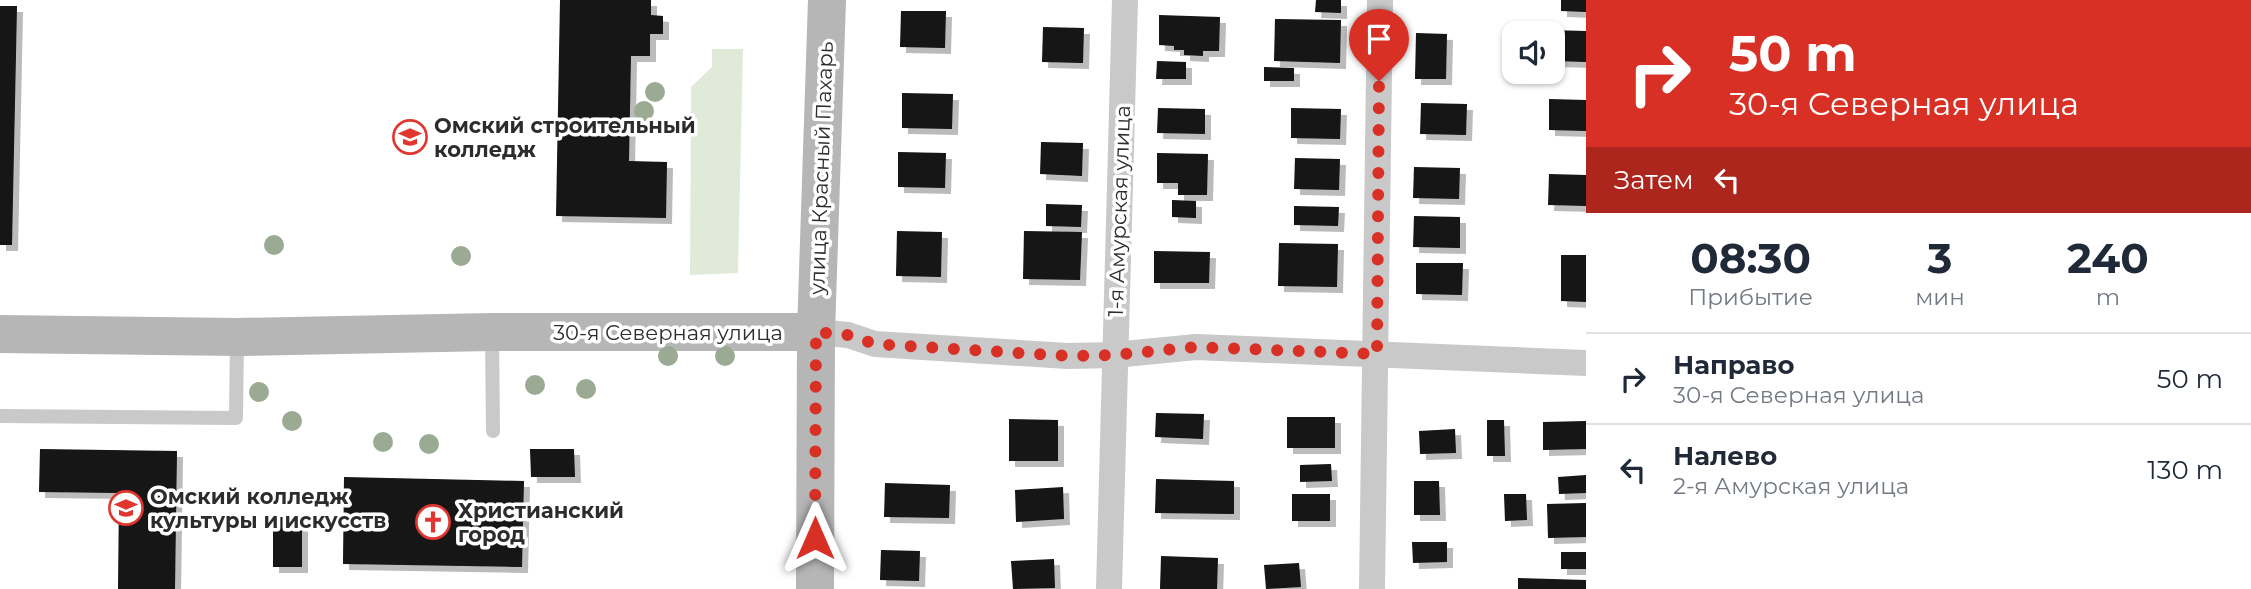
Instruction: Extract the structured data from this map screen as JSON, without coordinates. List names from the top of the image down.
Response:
{
  "streets": {
    "street": ["улица Красный Пахарь", "1-я Амурская улица", "30-я Северная улица"]
  },
  "crossings": [
    ["улица Красный Пахарь", "30-я Северная улица"],
    ["1-я Амурская улица", "30-я Северная улица"]
  ],
  "places": {
    "school or university": ["Омский строительный колледж", "Омский колледж культуры и искусств"],
    "church": ["Христианский город"]
  },
  "page": {
    "turn": ["50 m", "30-я Северная улица"],
    "then": "Затем",
    "eta": [
      "08:30",
      "Прибытие",
      "3",
      "мин",
      "240",
      "m"
    ],
    "list": [
      {
        "name": "Направо",
        "note": "30-я Северная улица",
        "value": "50 m"
      },
      {
        "name": "Налево",
        "note": "2-я Амурская улица",
        "value": "130 m"
      }
    ]
  }
}
